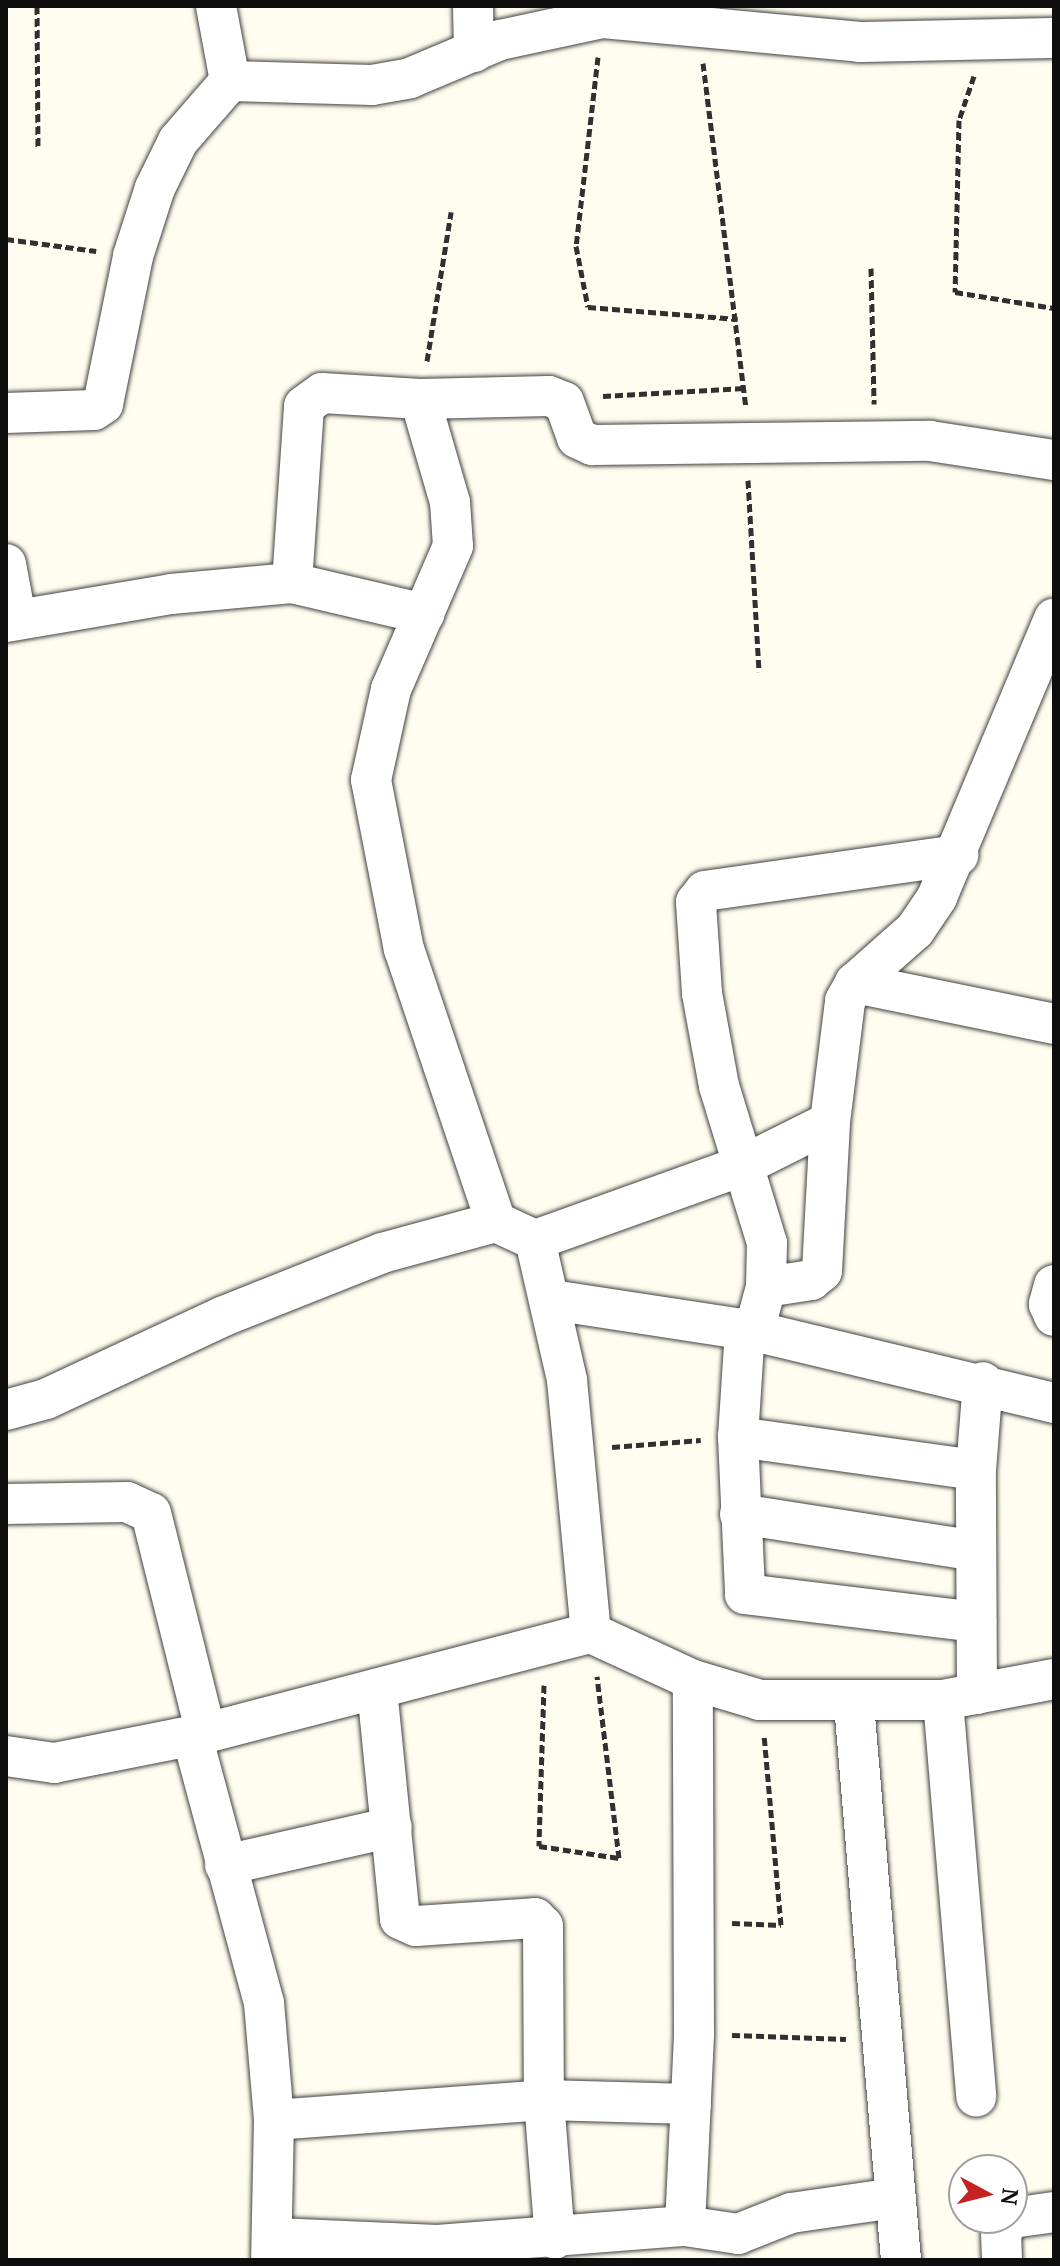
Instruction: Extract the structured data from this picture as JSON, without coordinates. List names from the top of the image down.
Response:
{
  "north": "right"
}
